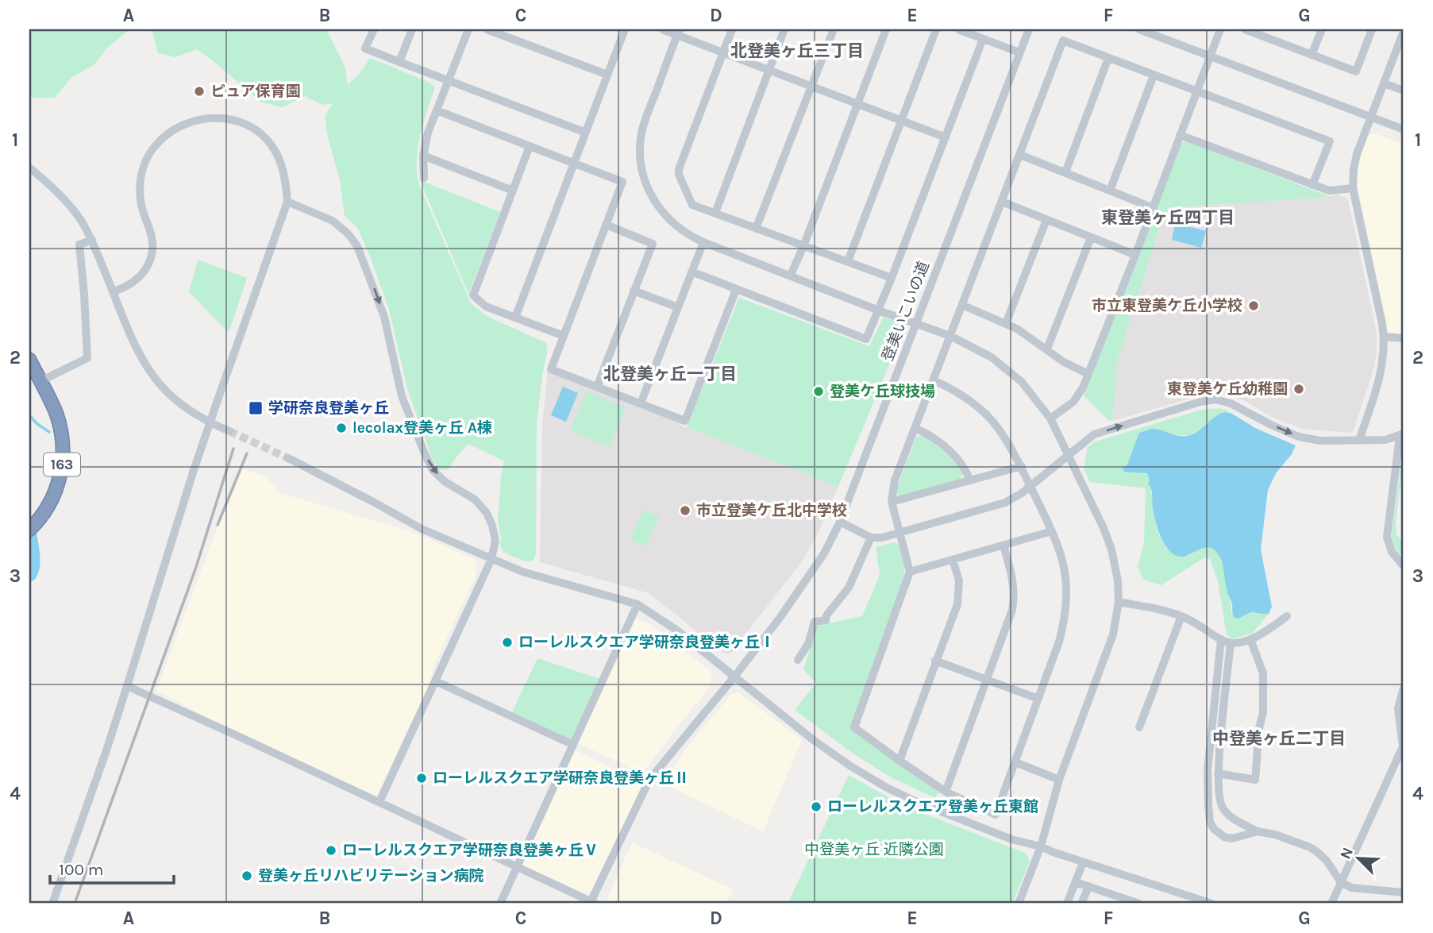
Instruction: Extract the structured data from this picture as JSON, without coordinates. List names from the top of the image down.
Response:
{
  "streets": {
    "highway": ["163"],
    "street": ["登美いこいの道"]
  },
  "districts": [
    "北登美ヶ丘三丁目",
    "東登美ヶ丘四丁目",
    "北登美ヶ丘一丁目",
    "中登美ヶ丘二丁目"
  ],
  "parks": ["中登美ヶ丘 近隣公園"],
  "places": {
    "other": [
      "ピュア保育園",
      "市立東登美ケ丘小学校",
      "東登美ケ丘幼稚園",
      "登美ケ丘球技場",
      "lecolax登美ヶ丘 A棟",
      "市立登美ケ丘北中学校",
      "ローレルスクエア学研奈良登美ヶ丘Ⅰ",
      "ローレルスクエア学研奈良登美ヶ丘Ⅱ",
      "ローレルスクエア登美ヶ丘東館",
      "ローレルスクエア学研奈良登美ヶ丘Ⅴ",
      "登美ヶ丘リハビリテーション病院"
    ],
    "transit": ["学研奈良登美ヶ丘"]
  },
  "scale_bar": "100 m",
  "north": "top left",
  "grid": {
    "columns": [
      "A",
      "B",
      "C",
      "D",
      "E",
      "F",
      "G"
    ],
    "rows": [
      "1",
      "2",
      "3",
      "4"
    ]
  }
}
